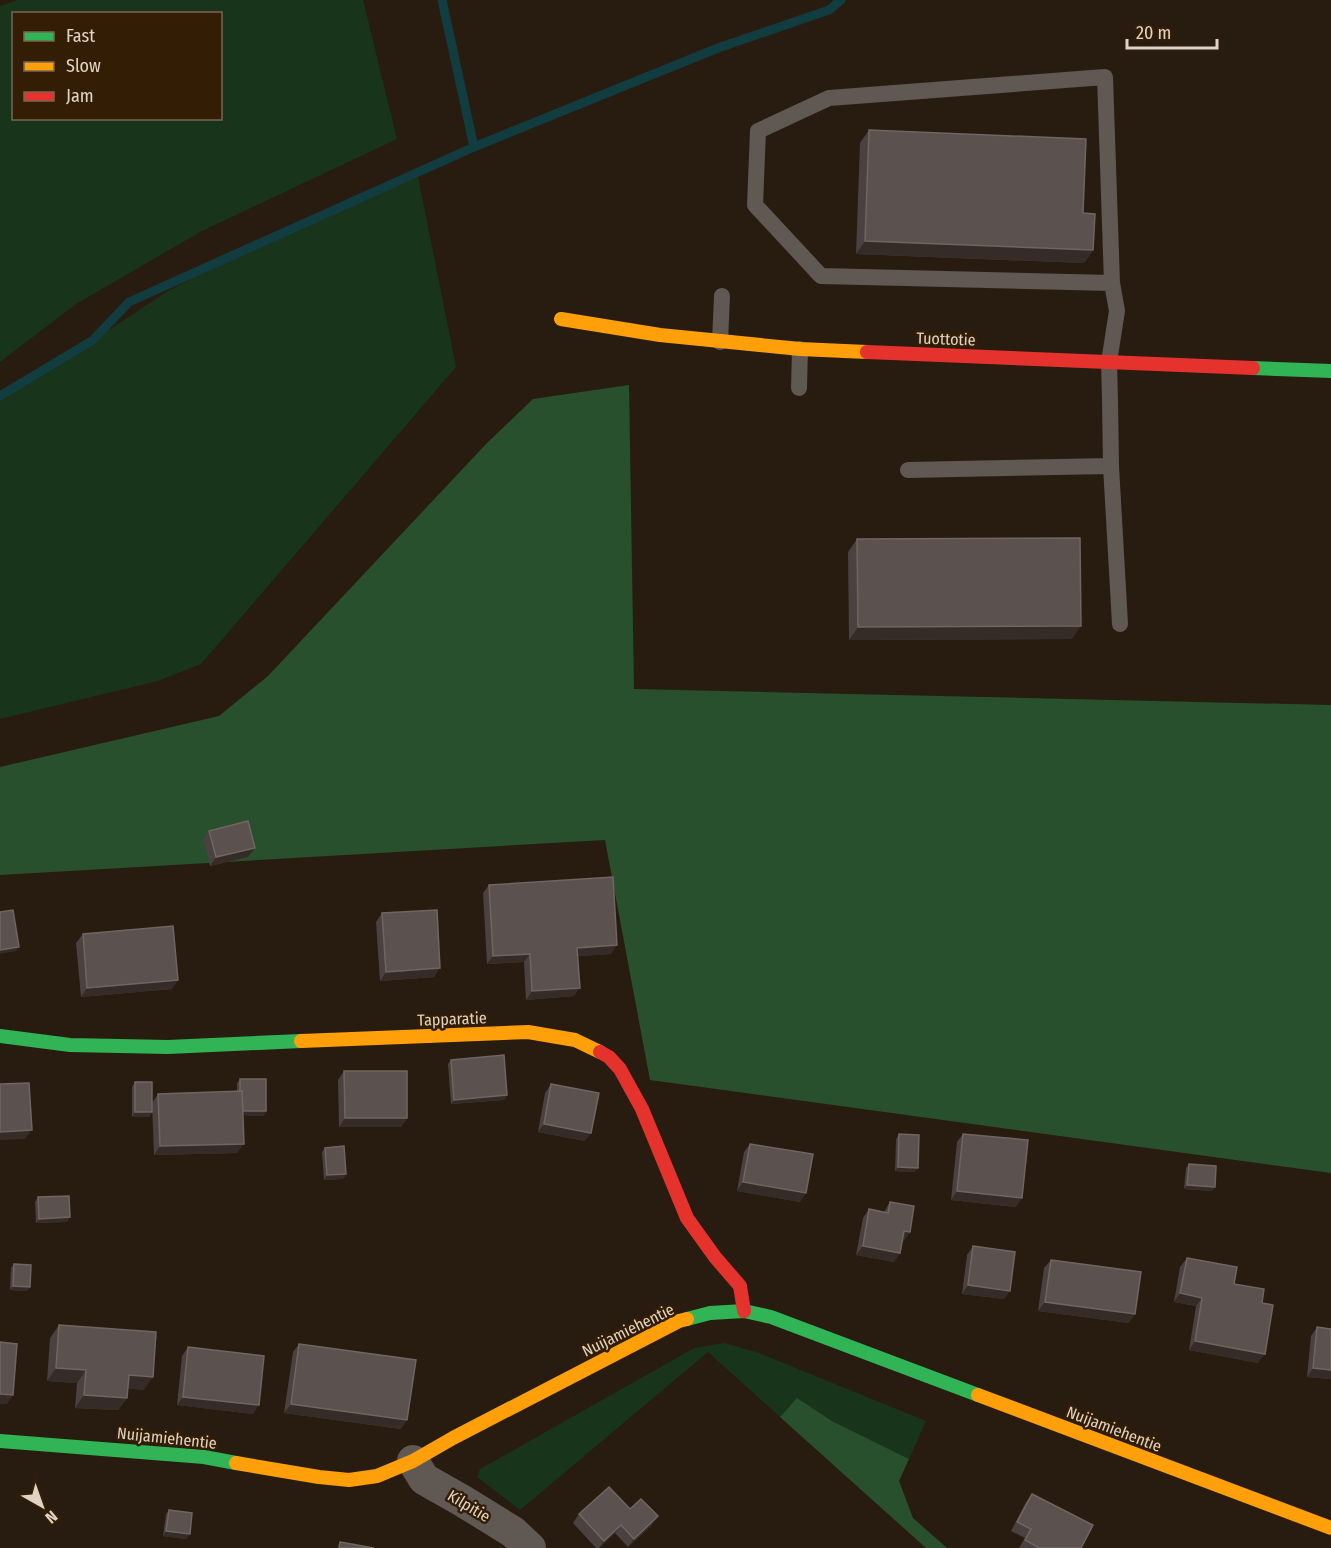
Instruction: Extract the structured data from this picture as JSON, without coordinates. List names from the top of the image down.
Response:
{
  "streets": {
    "street": [
      "Tuottotie",
      "Tapparatie",
      "Nuijamiehentie",
      "Kilpitie"
    ]
  },
  "crossings": [
    ["Tapparatie", "Nuijamiehentie"],
    ["Nuijamiehentie", "Kilpitie"]
  ],
  "legend": ["Fast", "Slow", "Jam"],
  "scale_bar": "20 m",
  "north": "bottom right"
}
